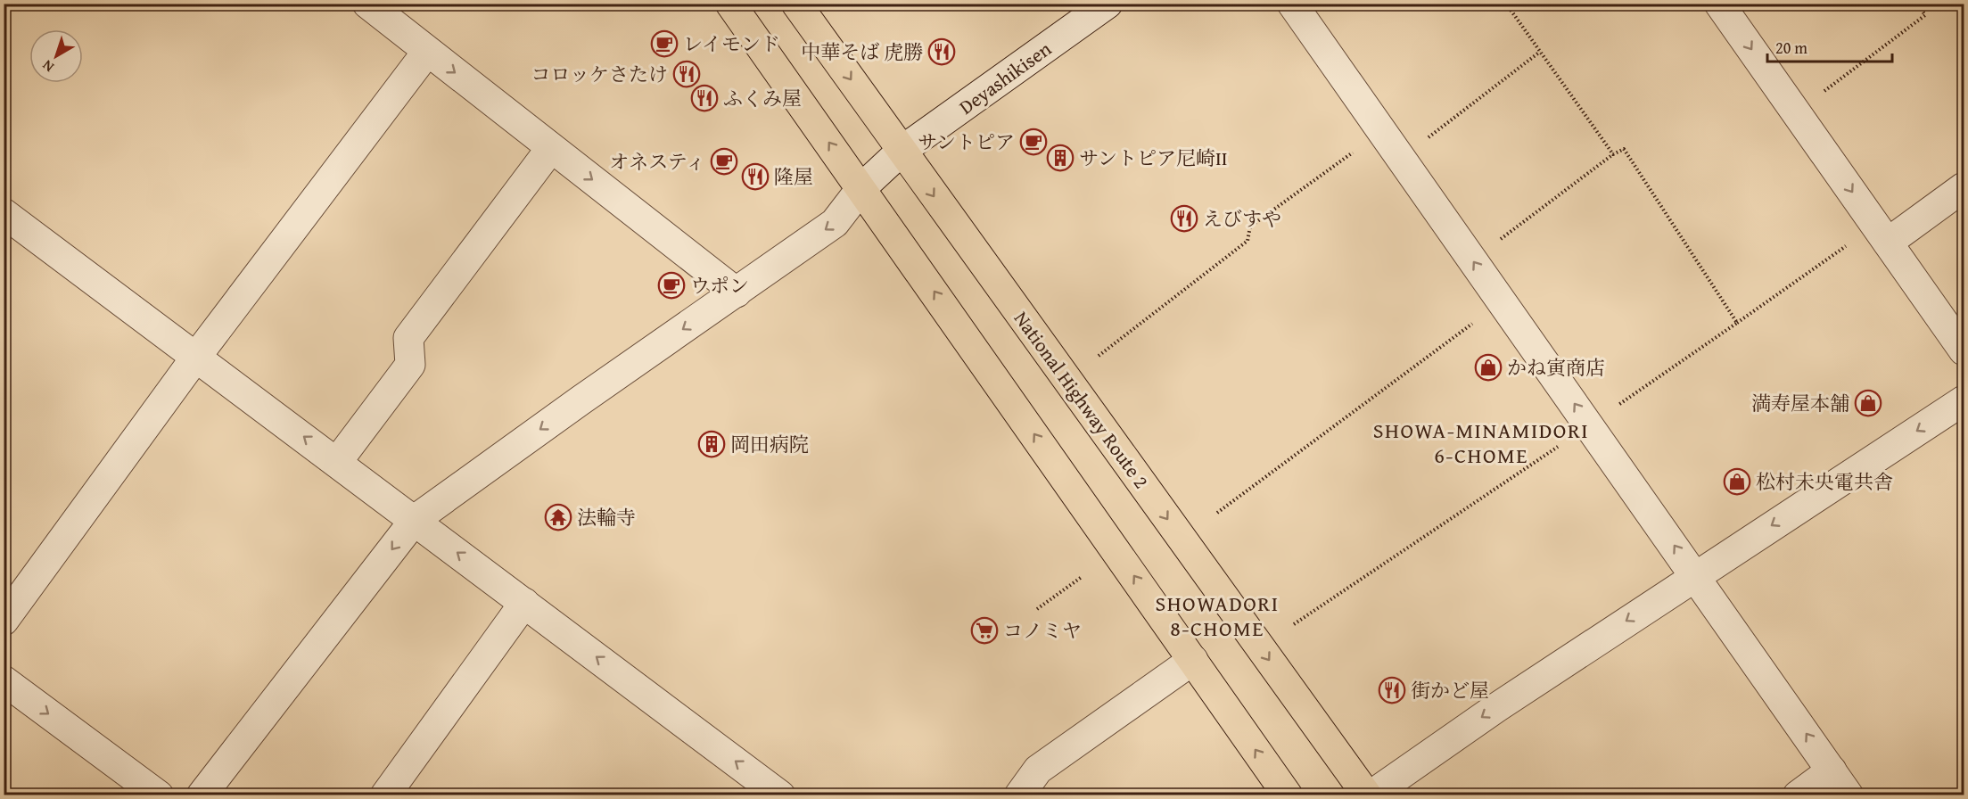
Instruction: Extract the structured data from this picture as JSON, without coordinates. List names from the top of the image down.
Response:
{
  "streets": {
    "highway": ["National Highway Route 2"],
    "street": ["Deyashikisen"]
  },
  "crossings": [
    ["Deyashikisen", "National Highway Route 2"]
  ],
  "districts": ["SHOWA-MINAMIDORI 6-CHOME", "SHOWADORI 8-CHOME"],
  "places": {
    "cafe": [
      "レイモンド",
      "サントピア",
      "オネスティ",
      "ウポン"
    ],
    "restaurant": [
      "中華そば 虎勝",
      "コロッケさたけ",
      "ふくみ屋",
      "隆屋",
      "えびすや",
      "街かど屋"
    ],
    "building": ["サントピア尼崎Ⅱ", "岡田病院"],
    "shop": ["かね寅商店", "満寿屋本舗", "松村未央電共舎"],
    "temple": ["法輪寺"],
    "supermarket": ["コノミヤ"]
  },
  "scale_bar": "20 m",
  "north": "bottom left"
}
